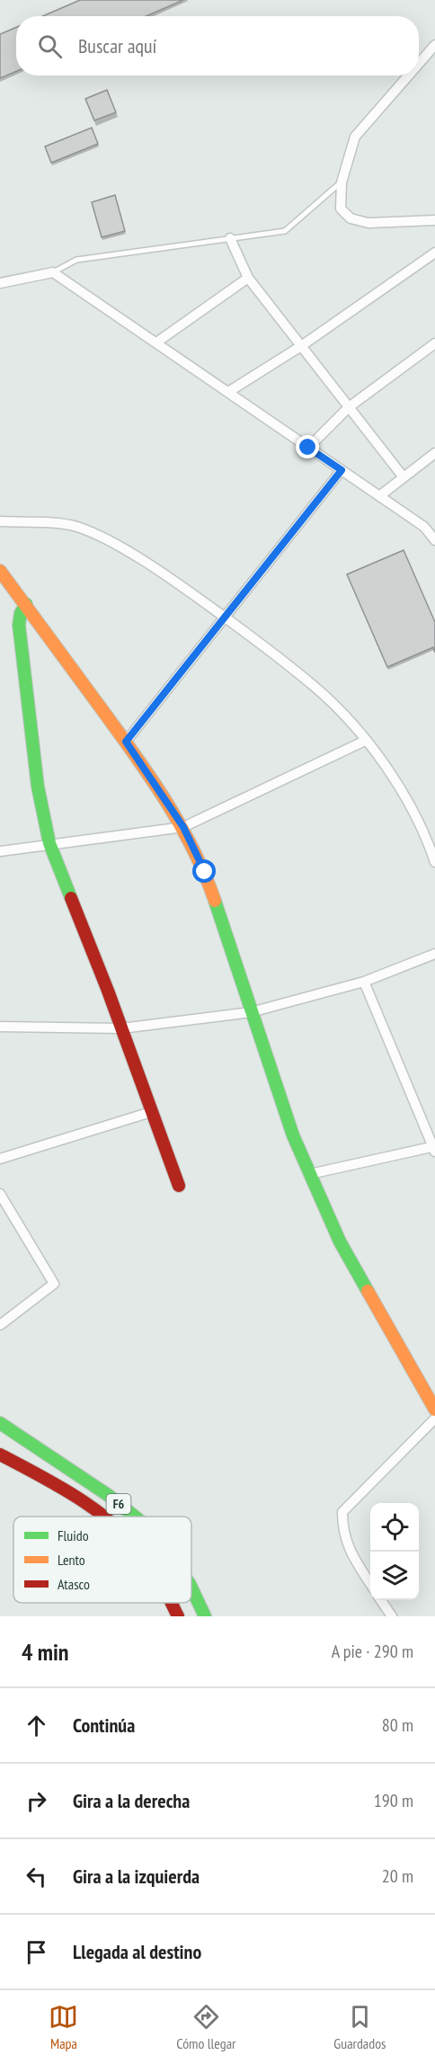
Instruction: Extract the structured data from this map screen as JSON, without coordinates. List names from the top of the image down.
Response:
{
  "streets": {
    "main road": ["F6"]
  },
  "legend": ["Fluido", "Lento", "Atasco"],
  "page": {
    "search": "Buscar aquí",
    "heading": ["4 min", "A pie · 290 m"],
    "list": [
      ["Continúa", "80 m"],
      ["Gira a la derecha", "190 m"],
      ["Gira a la izquierda", "20 m"],
      "Llegada al destino"
    ],
    "nav": ["Mapa", "Cómo llegar", "Guardados"]
  }
}
